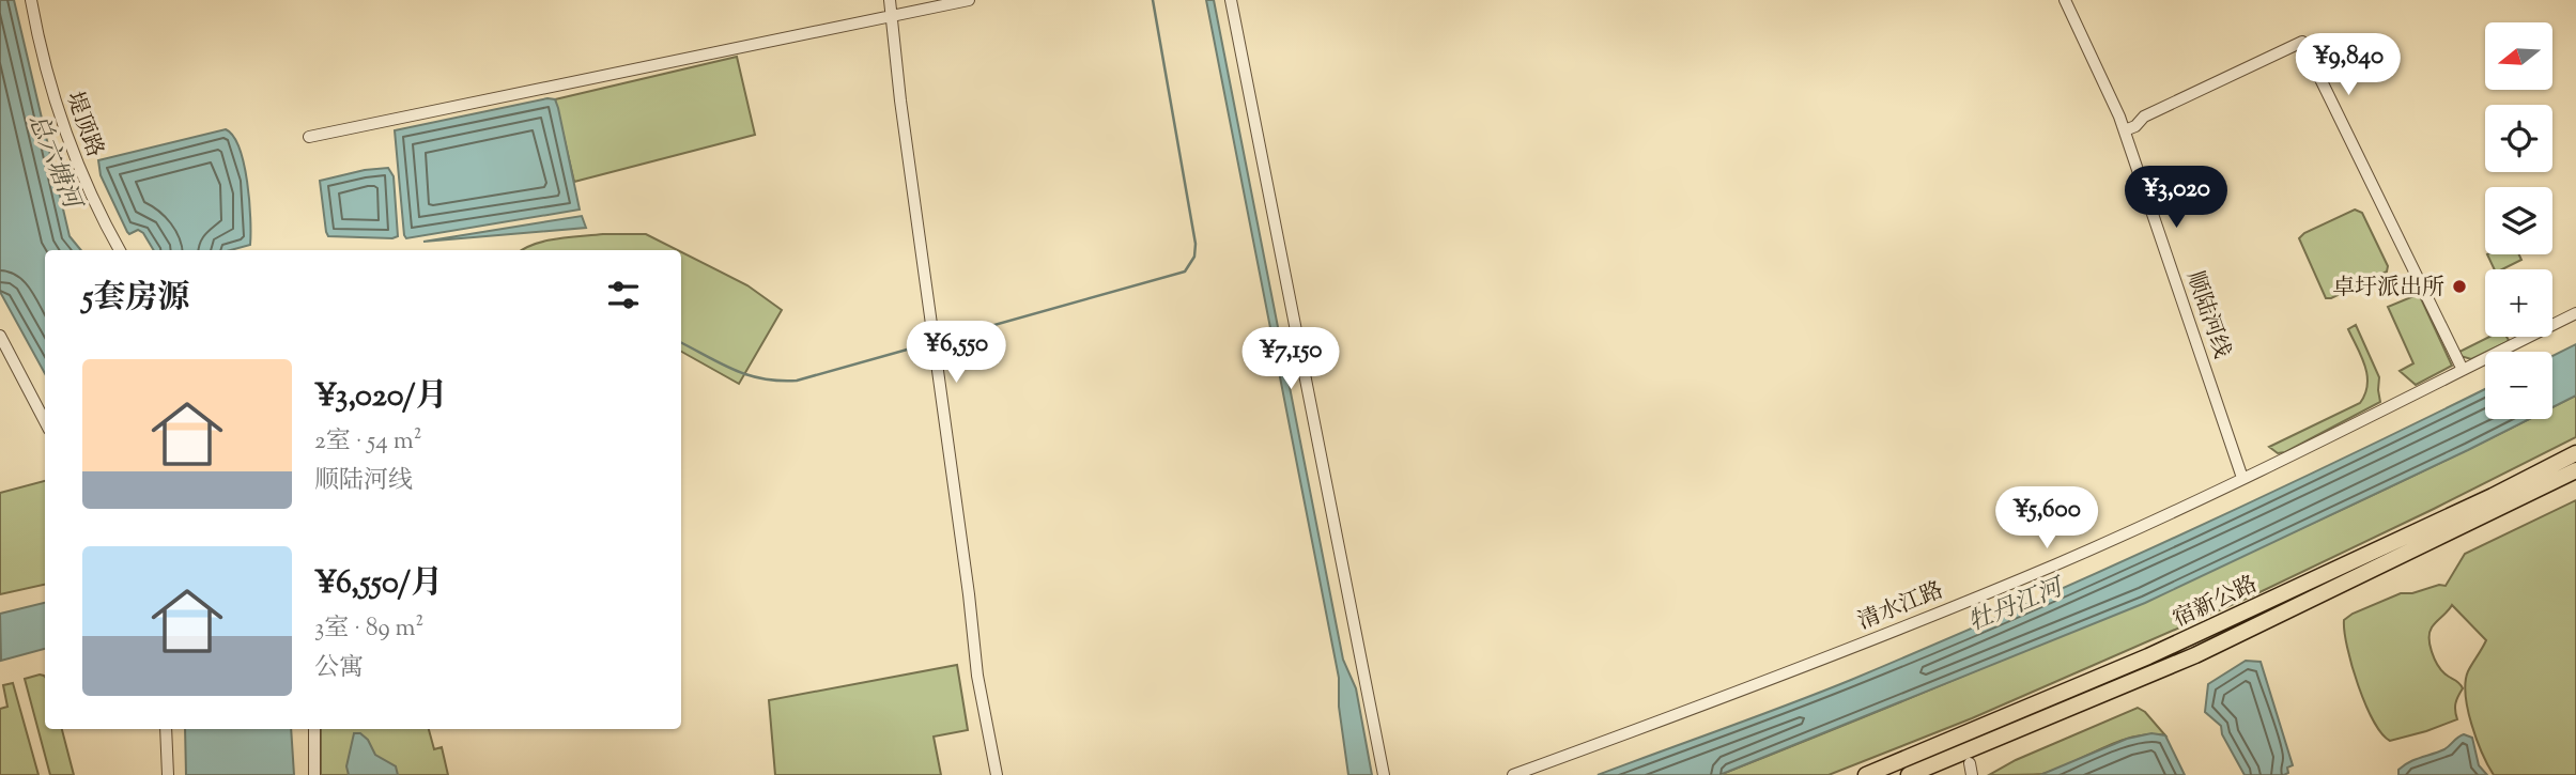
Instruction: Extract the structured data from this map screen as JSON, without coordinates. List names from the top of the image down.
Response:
{
  "streets": {
    "highway": ["宿新公路"],
    "street": ["堤顶路", "顺陆河线", "清水江路"]
  },
  "crossings": [
    ["顺陆河线", "清水江路"]
  ],
  "water": ["总六塘河", "牡丹江河"],
  "places": ["卓圩派出所"],
  "north": "left",
  "page": {
    "map_buttons": ["+", "−"],
    "price": [
      "¥9,840",
      "¥3,020",
      "¥6,550",
      "¥7,150",
      "¥5,600"
    ],
    "heading": "5套房源",
    "list": [
      {
        "name": "¥3,020/月",
        "note": "2室 · 54 m² · 顺陆河线"
      },
      {
        "name": "¥6,550/月",
        "note": "3室 · 89 m² · 公寓"
      }
    ]
  }
}
